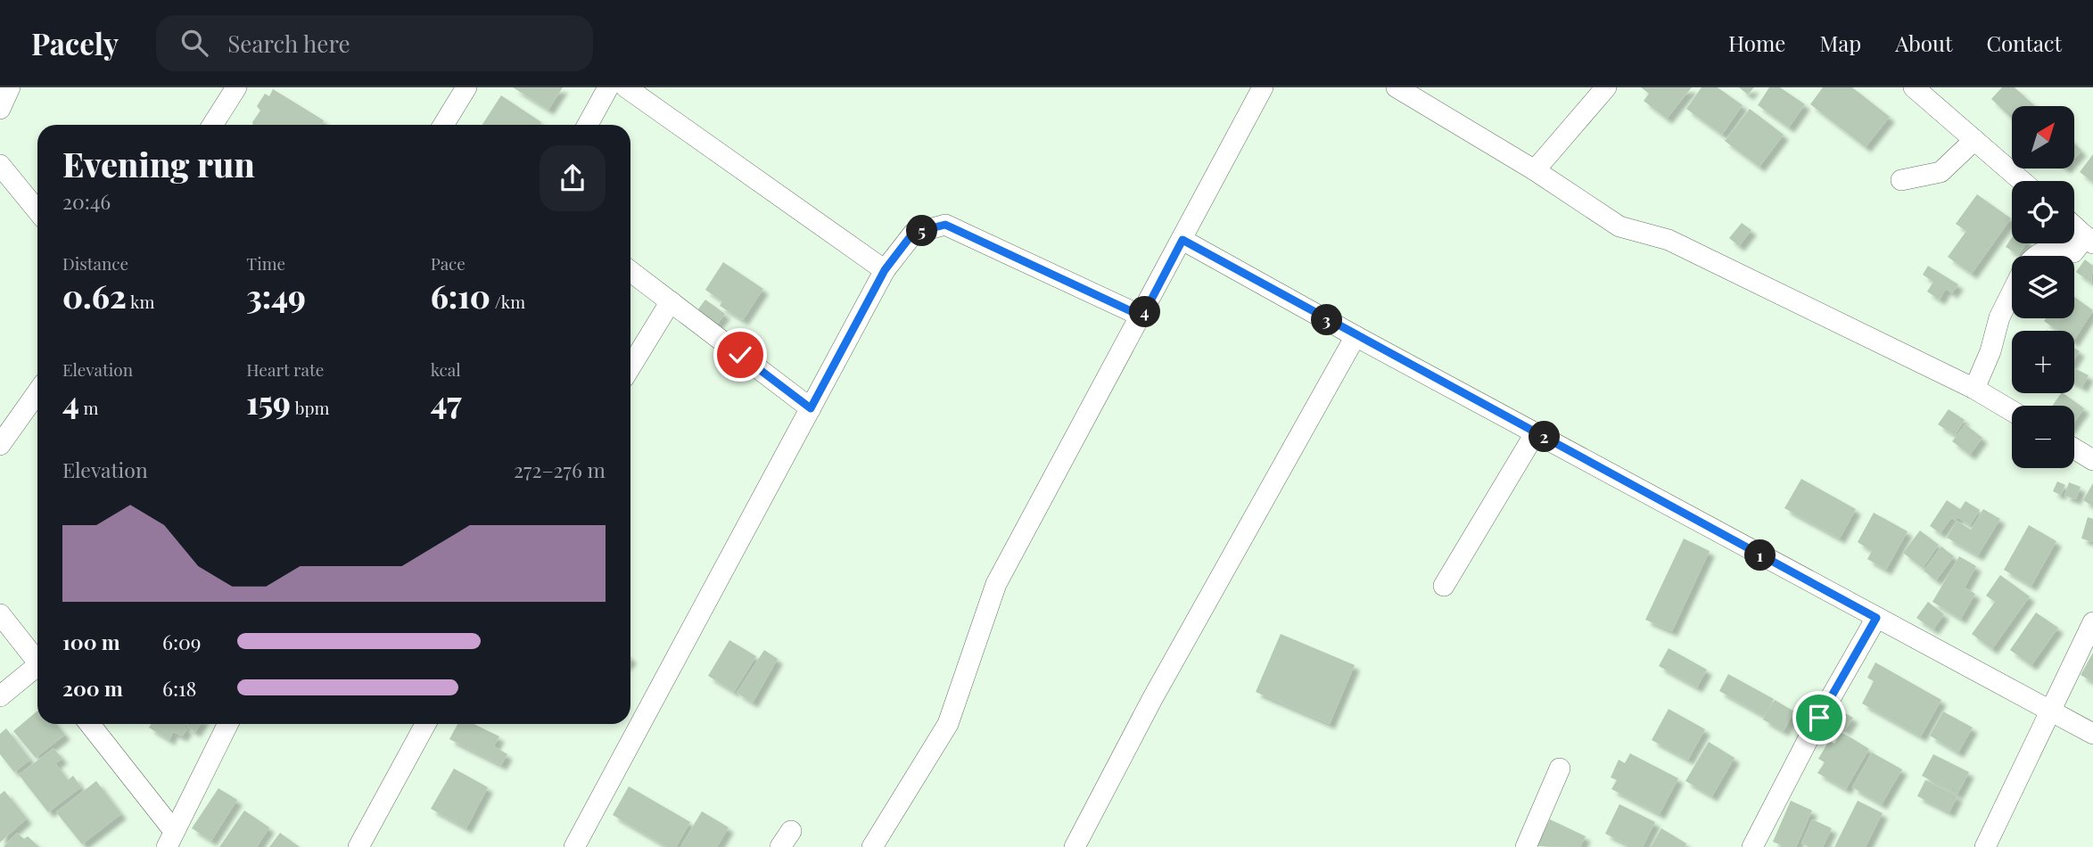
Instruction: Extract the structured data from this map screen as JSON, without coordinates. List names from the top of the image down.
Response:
{
  "north": "top right",
  "page": {
    "header": "Pacely",
    "search": "Search here",
    "nav": [
      "Home",
      "Map",
      "About",
      "Contact"
    ],
    "map_buttons": ["+", "−"],
    "heading": ["Evening run", "20:46"],
    "pins": [
      "5",
      "4",
      "3",
      "2",
      "1"
    ],
    "stats": [
      ["Distance", "0.62 km"],
      ["Time", "3:49"],
      ["Pace", "6:10 /km"],
      ["Elevation", "4 m"],
      ["Heart rate", "159 bpm"],
      ["kcal", "47"]
    ],
    "chart": ["Elevation", "272–276 m"],
    "list": [
      {
        "name": "100 m",
        "note": "6:09"
      },
      {
        "name": "200 m",
        "note": "6:18"
      }
    ]
  }
}
